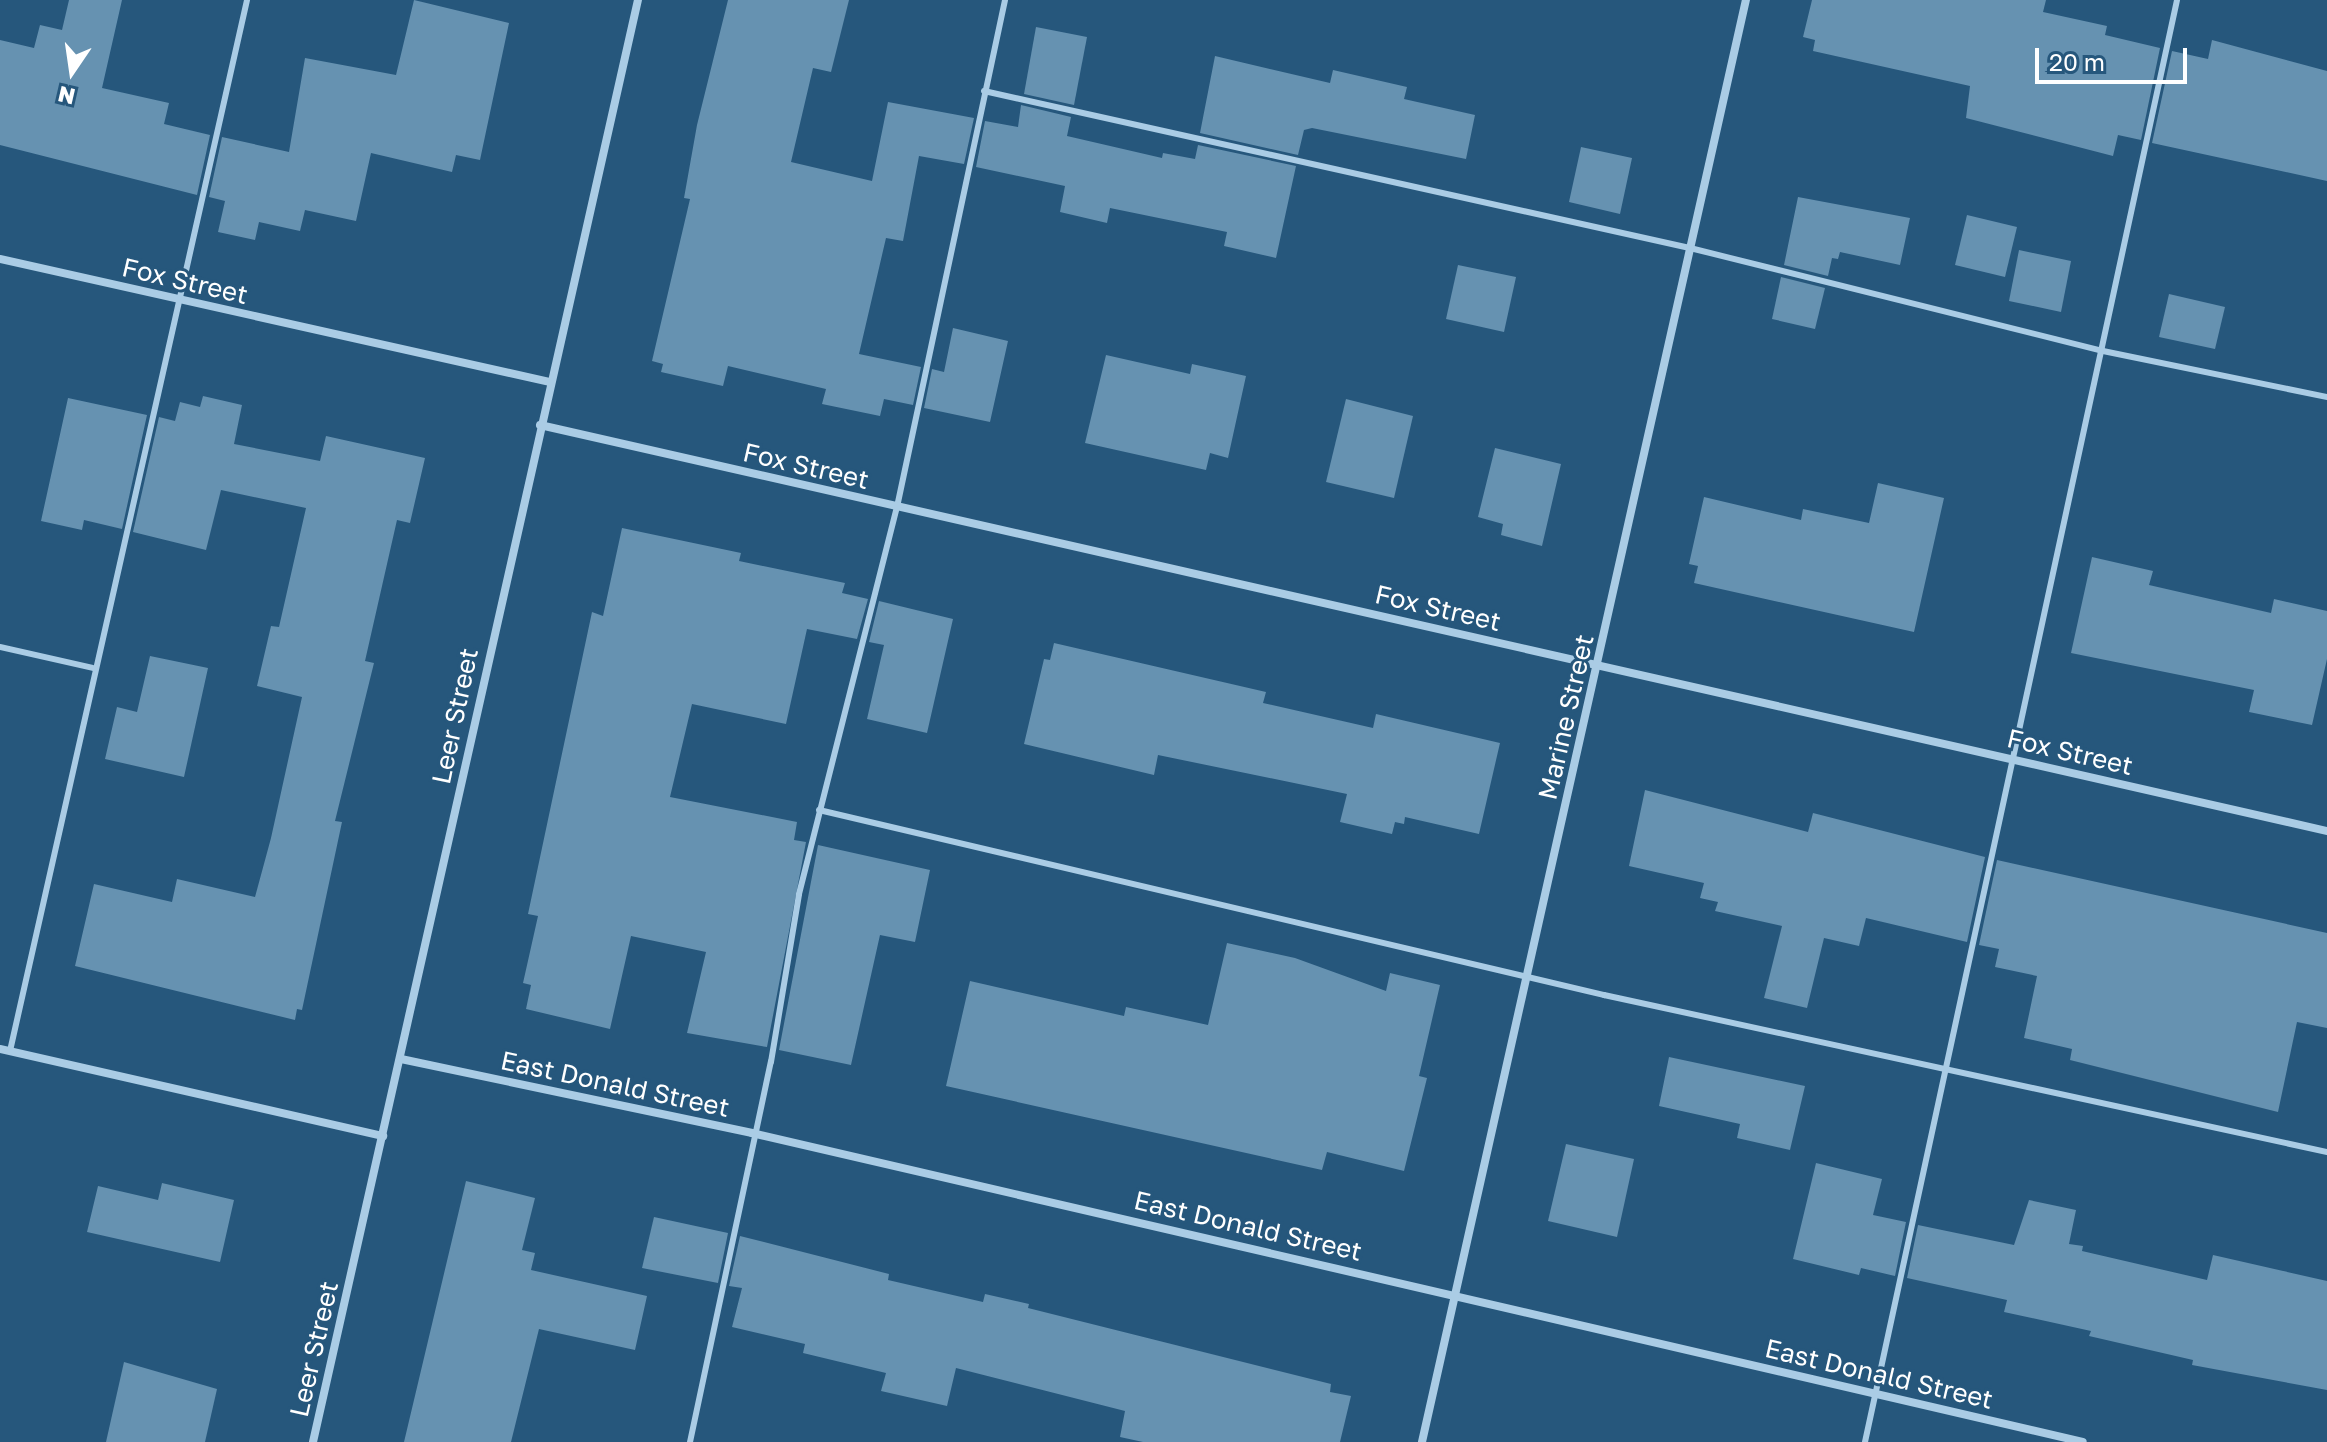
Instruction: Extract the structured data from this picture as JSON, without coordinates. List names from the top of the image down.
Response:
{
  "streets": {
    "street": [
      "Fox Street",
      "Leer Street",
      "Marine Street",
      "East Donald Street"
    ]
  },
  "crossings": [
    ["Fox Street", "Leer Street"],
    ["Fox Street", "Marine Street"],
    ["Leer Street", "East Donald Street"],
    ["Marine Street", "East Donald Street"]
  ],
  "scale_bar": "20 m",
  "north": "bottom"
}
